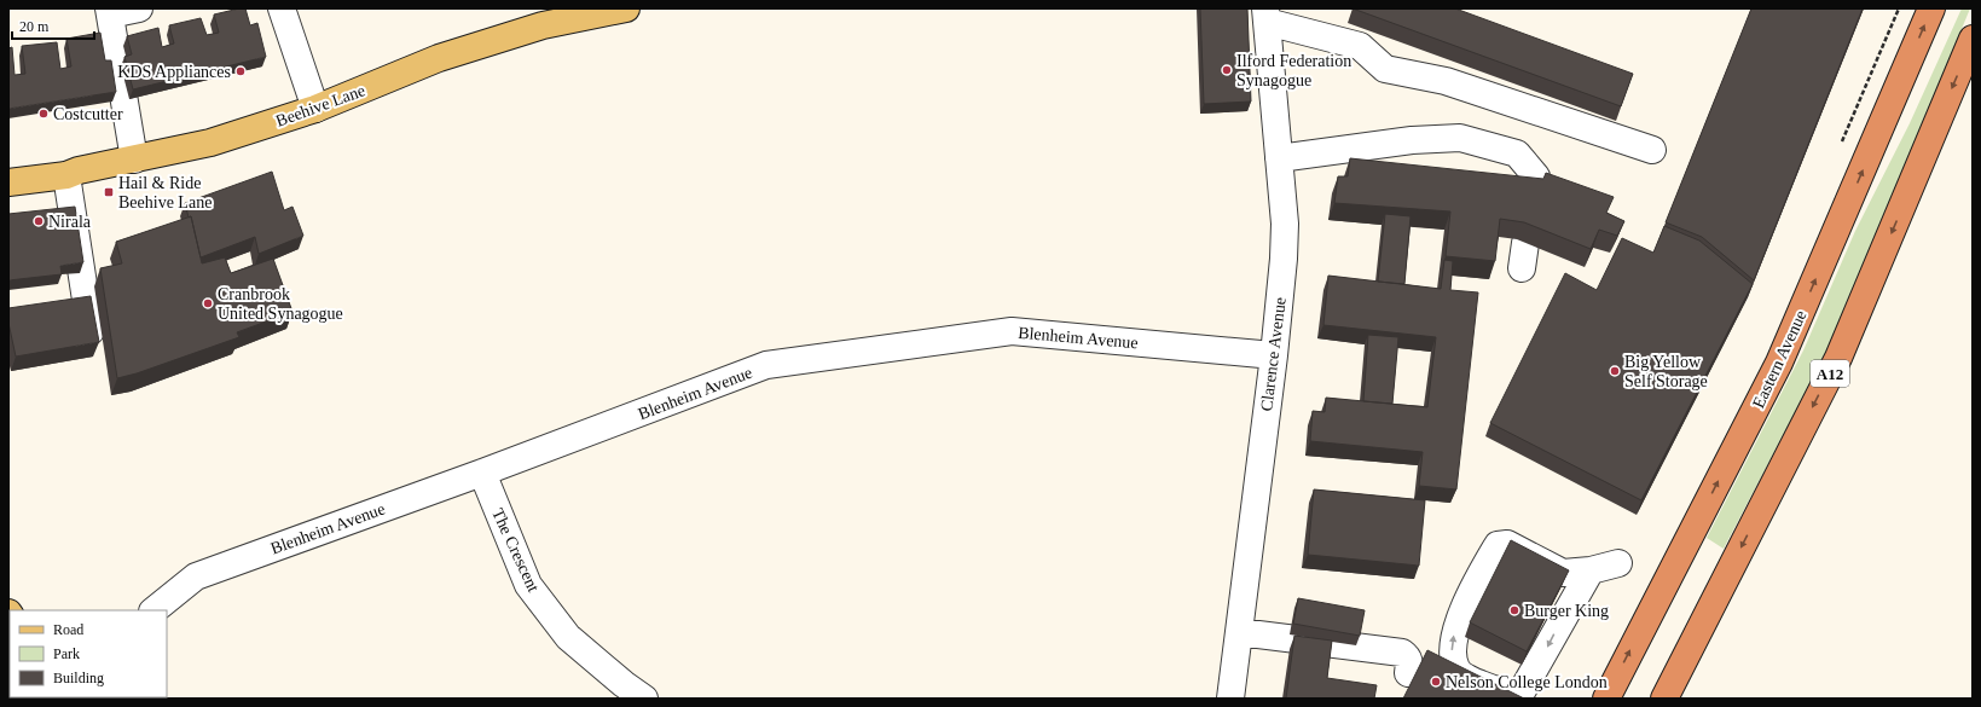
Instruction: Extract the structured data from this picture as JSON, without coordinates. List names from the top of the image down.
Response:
{
  "streets": {
    "highway": ["Eastern Avenue", "A12"],
    "main road": ["Beehive Lane"],
    "street": ["Blenheim Avenue", "Clarence Avenue", "The Crescent"]
  },
  "crossings": [
    ["Blenheim Avenue", "Clarence Avenue"],
    ["Blenheim Avenue", "The Crescent"]
  ],
  "places": {
    "other": [
      "Ilford Federation Synagogue",
      "KDS Appliances",
      "Costcutter",
      "Nirala",
      "Cranbrook United Synagogue",
      "Big Yellow Self Storage",
      "Burger King",
      "Nelson College London"
    ],
    "transit": ["Hail & Ride Beehive Lane"]
  },
  "legend": ["Road", "Park", "Building"],
  "scale_bar": "20 m"
}
